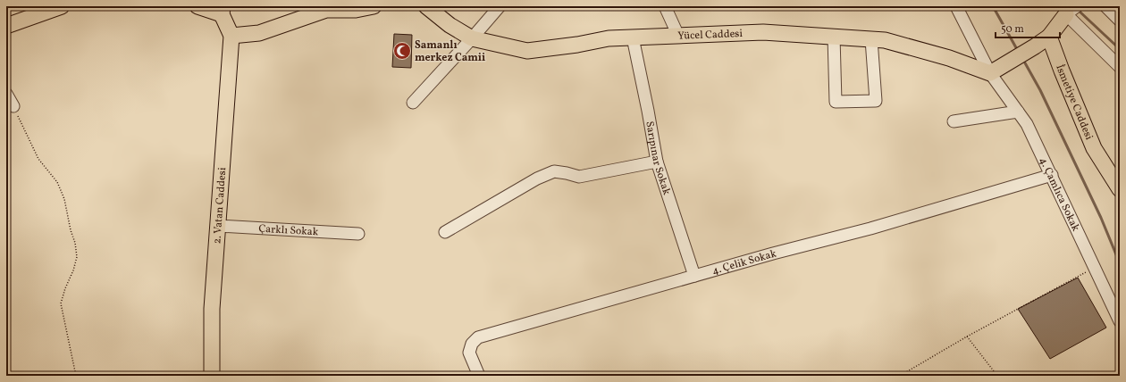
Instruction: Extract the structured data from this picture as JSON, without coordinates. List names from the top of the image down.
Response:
{
  "streets": {
    "main road": ["Yücel Caddesi", "İsmetiye Caddesi", "2. Vatan Caddesi"],
    "street": [
      "Sarıpınar Sokak",
      "4. Çamlıca Sokak",
      "Çarklı Sokak",
      "4. Çelik Sokak"
    ]
  },
  "crossings": [
    ["Yücel Caddesi", "Sarıpınar Sokak"],
    ["Yücel Caddesi", "4. Çamlıca Sokak"],
    ["Sarıpınar Sokak", "4. Çelik Sokak"],
    ["4. Çamlıca Sokak", "4. Çelik Sokak"],
    ["2. Vatan Caddesi", "Çarklı Sokak"]
  ],
  "places": {
    "mosque": ["Samanlı merkez Camii"]
  },
  "scale_bar": "50 m"
}
